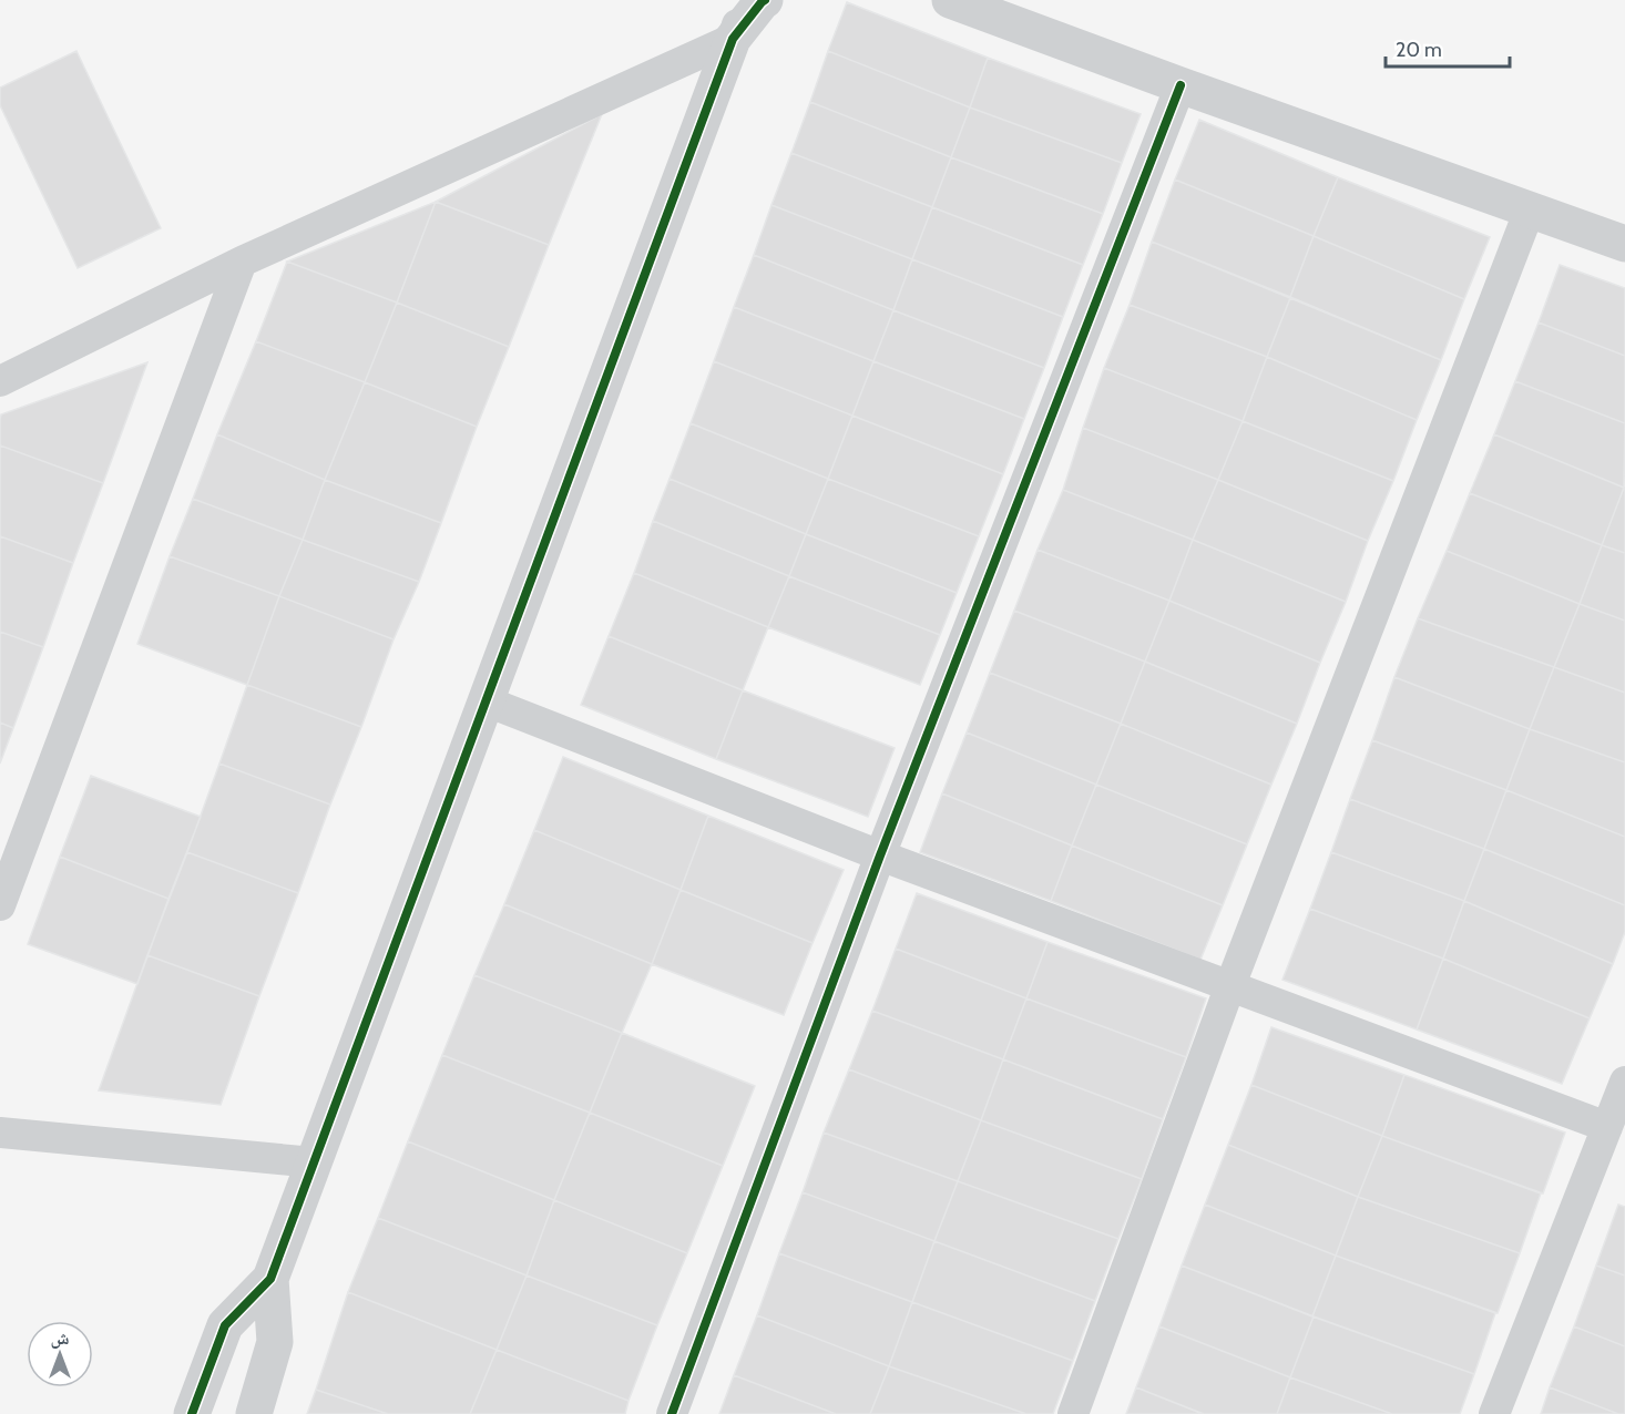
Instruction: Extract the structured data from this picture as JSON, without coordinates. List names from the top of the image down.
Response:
{
  "scale_bar": "20 m",
  "north": "top"
}
